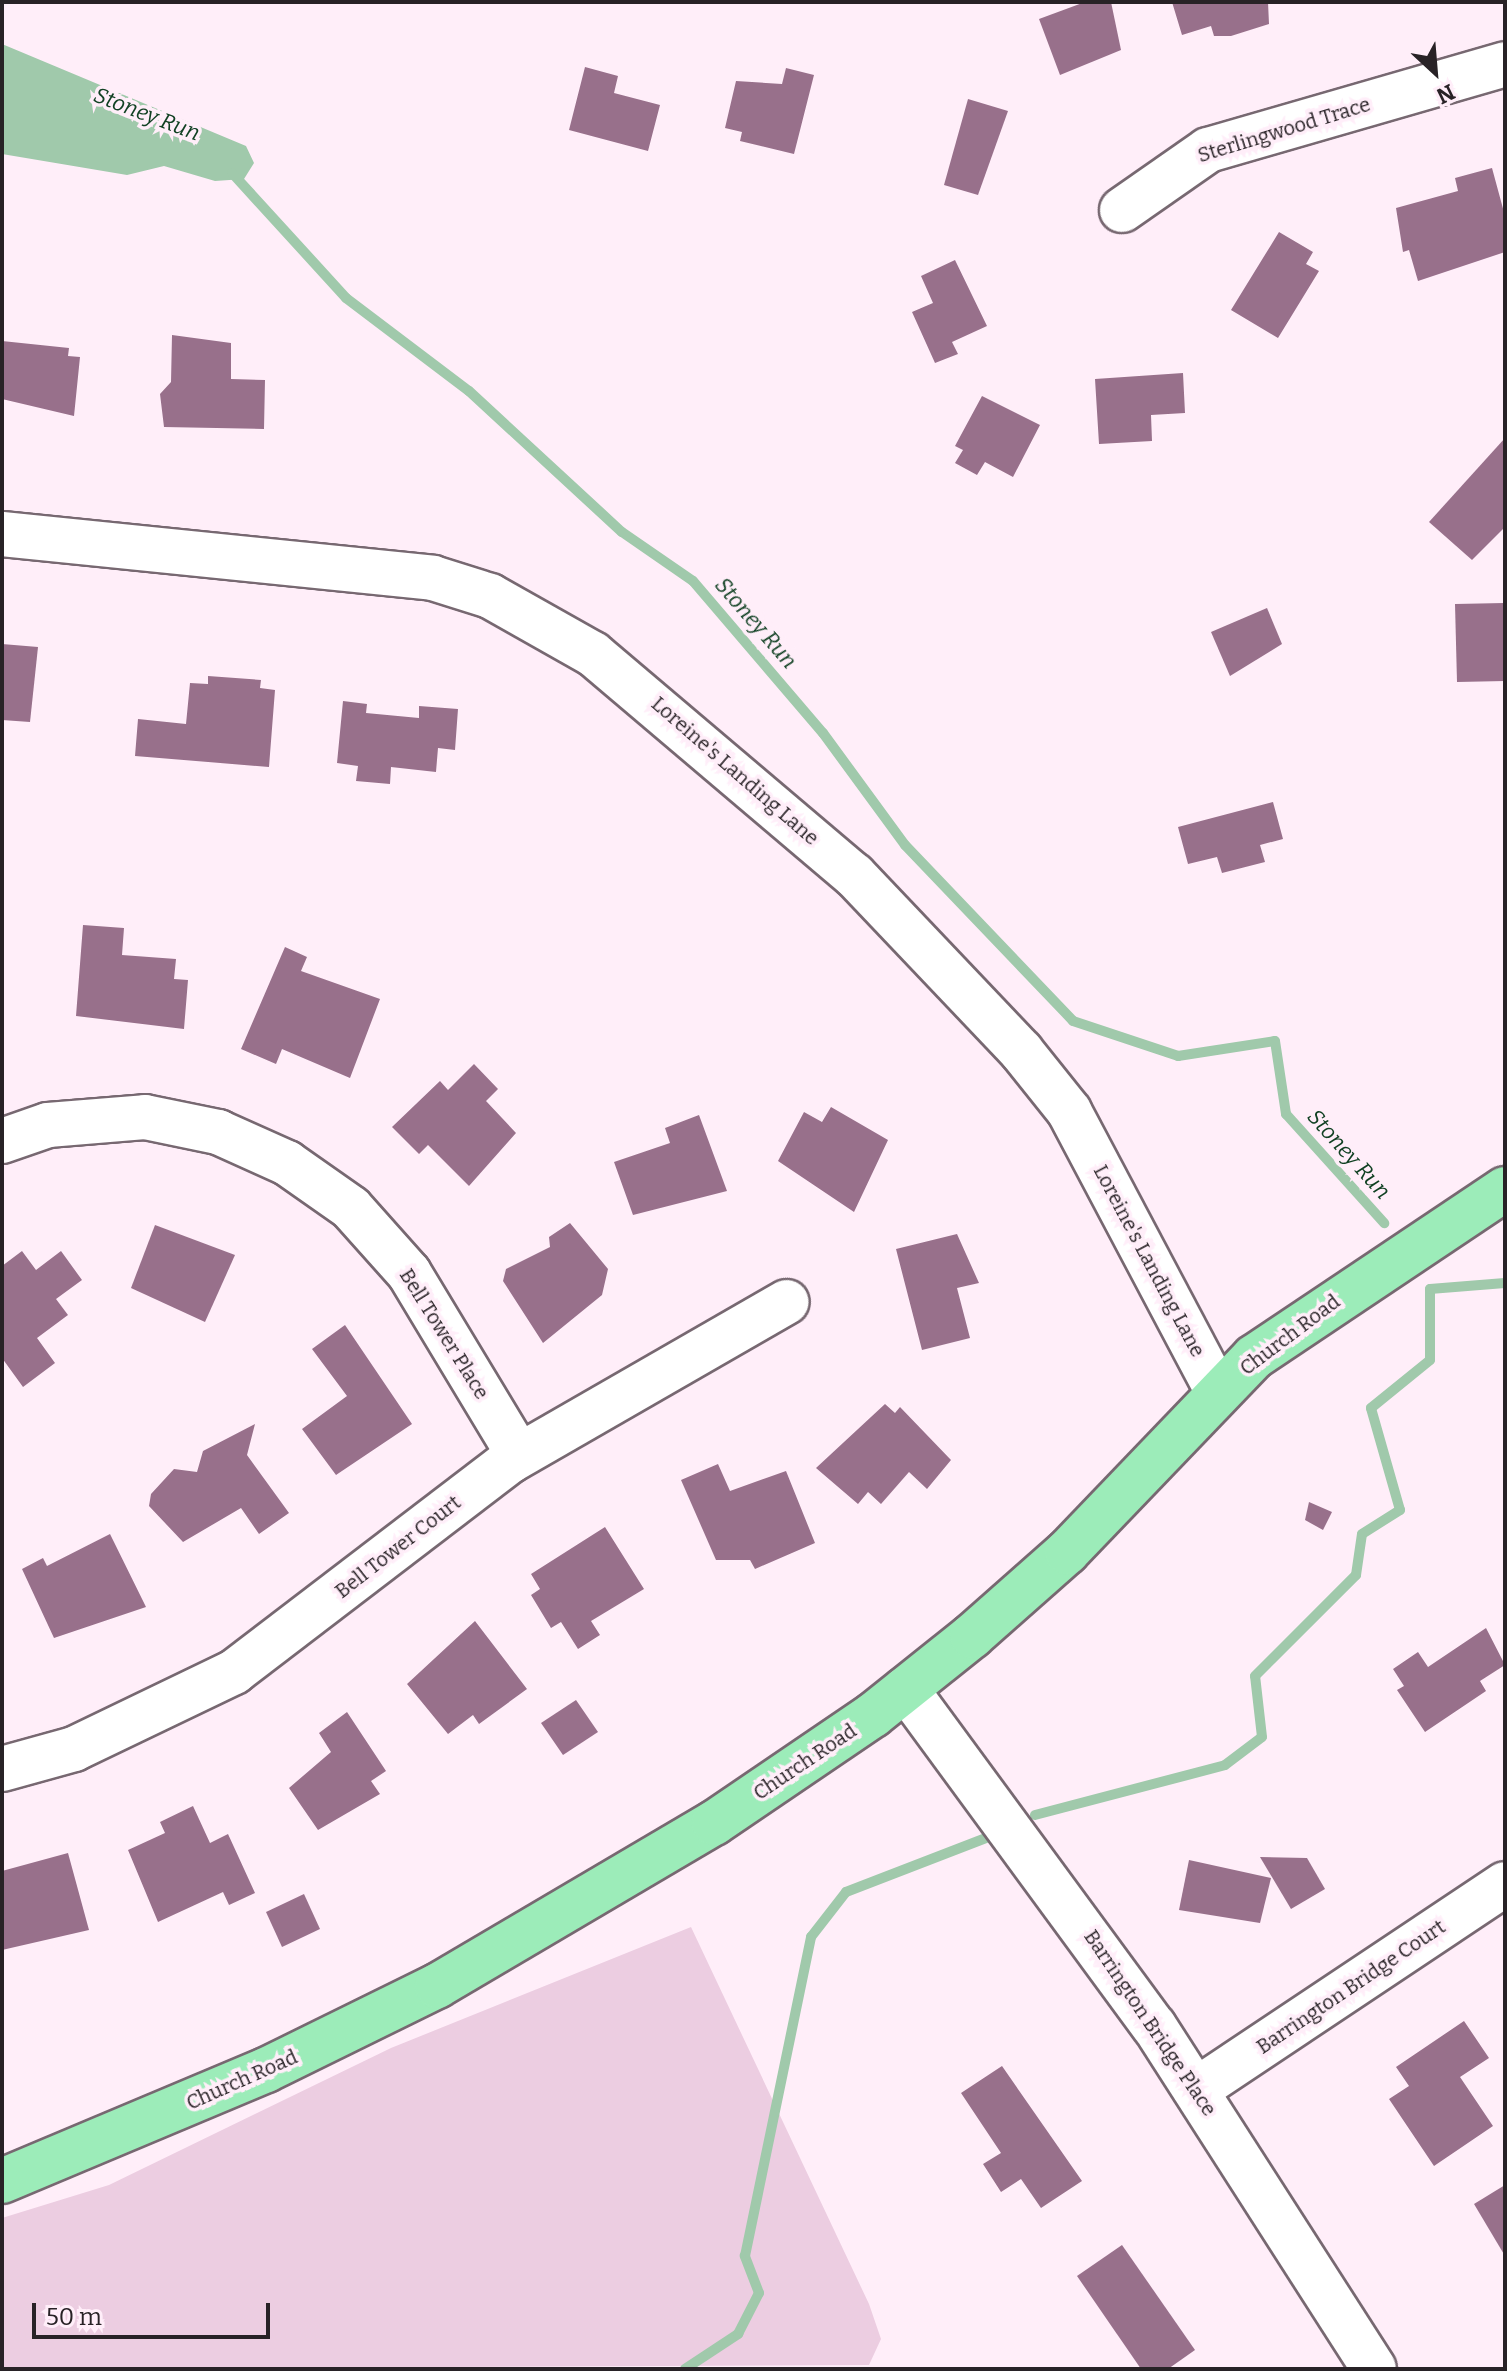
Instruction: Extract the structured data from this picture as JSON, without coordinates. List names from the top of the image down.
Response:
{
  "streets": {
    "main road": ["Church Road"],
    "street": [
      "Sterlingwood Trace",
      "Loreine's Landing Lane",
      "Bell Tower Place",
      "Bell Tower Court",
      "Barrington Bridge Court",
      "Barrington Bridge Place"
    ]
  },
  "crossings": [
    ["Loreine's Landing Lane", "Church Road"],
    ["Bell Tower Place", "Bell Tower Court"],
    ["Church Road", "Barrington Bridge Place"],
    ["Barrington Bridge Court", "Barrington Bridge Place"]
  ],
  "water": ["Stoney Run"],
  "scale_bar": "50 m",
  "north": "bottom right"
}
